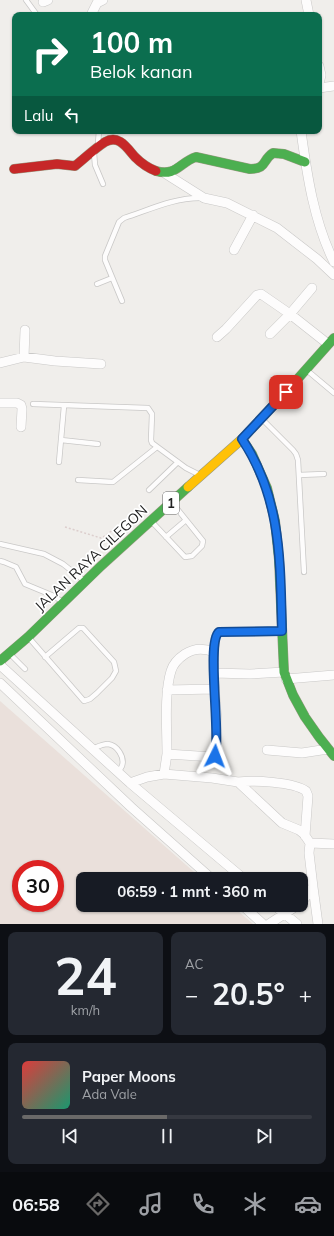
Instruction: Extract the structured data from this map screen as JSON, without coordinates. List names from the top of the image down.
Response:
{
  "streets": {
    "main road": ["1", "JALAN RAYA CILEGON"]
  },
  "page": {
    "turn": ["100 m", "Belok kanan"],
    "then": "Lalu",
    "limit": "30",
    "trip": "06:59 · 1 mnt · 360 m",
    "tile": [
      ["24", "km/h"],
      "AC"
    ],
    "heat": ["−", "20.5°", "+"],
    "song": ["Paper Moons", "Ada Vale"],
    "tabs": "06:58"
  }
}
